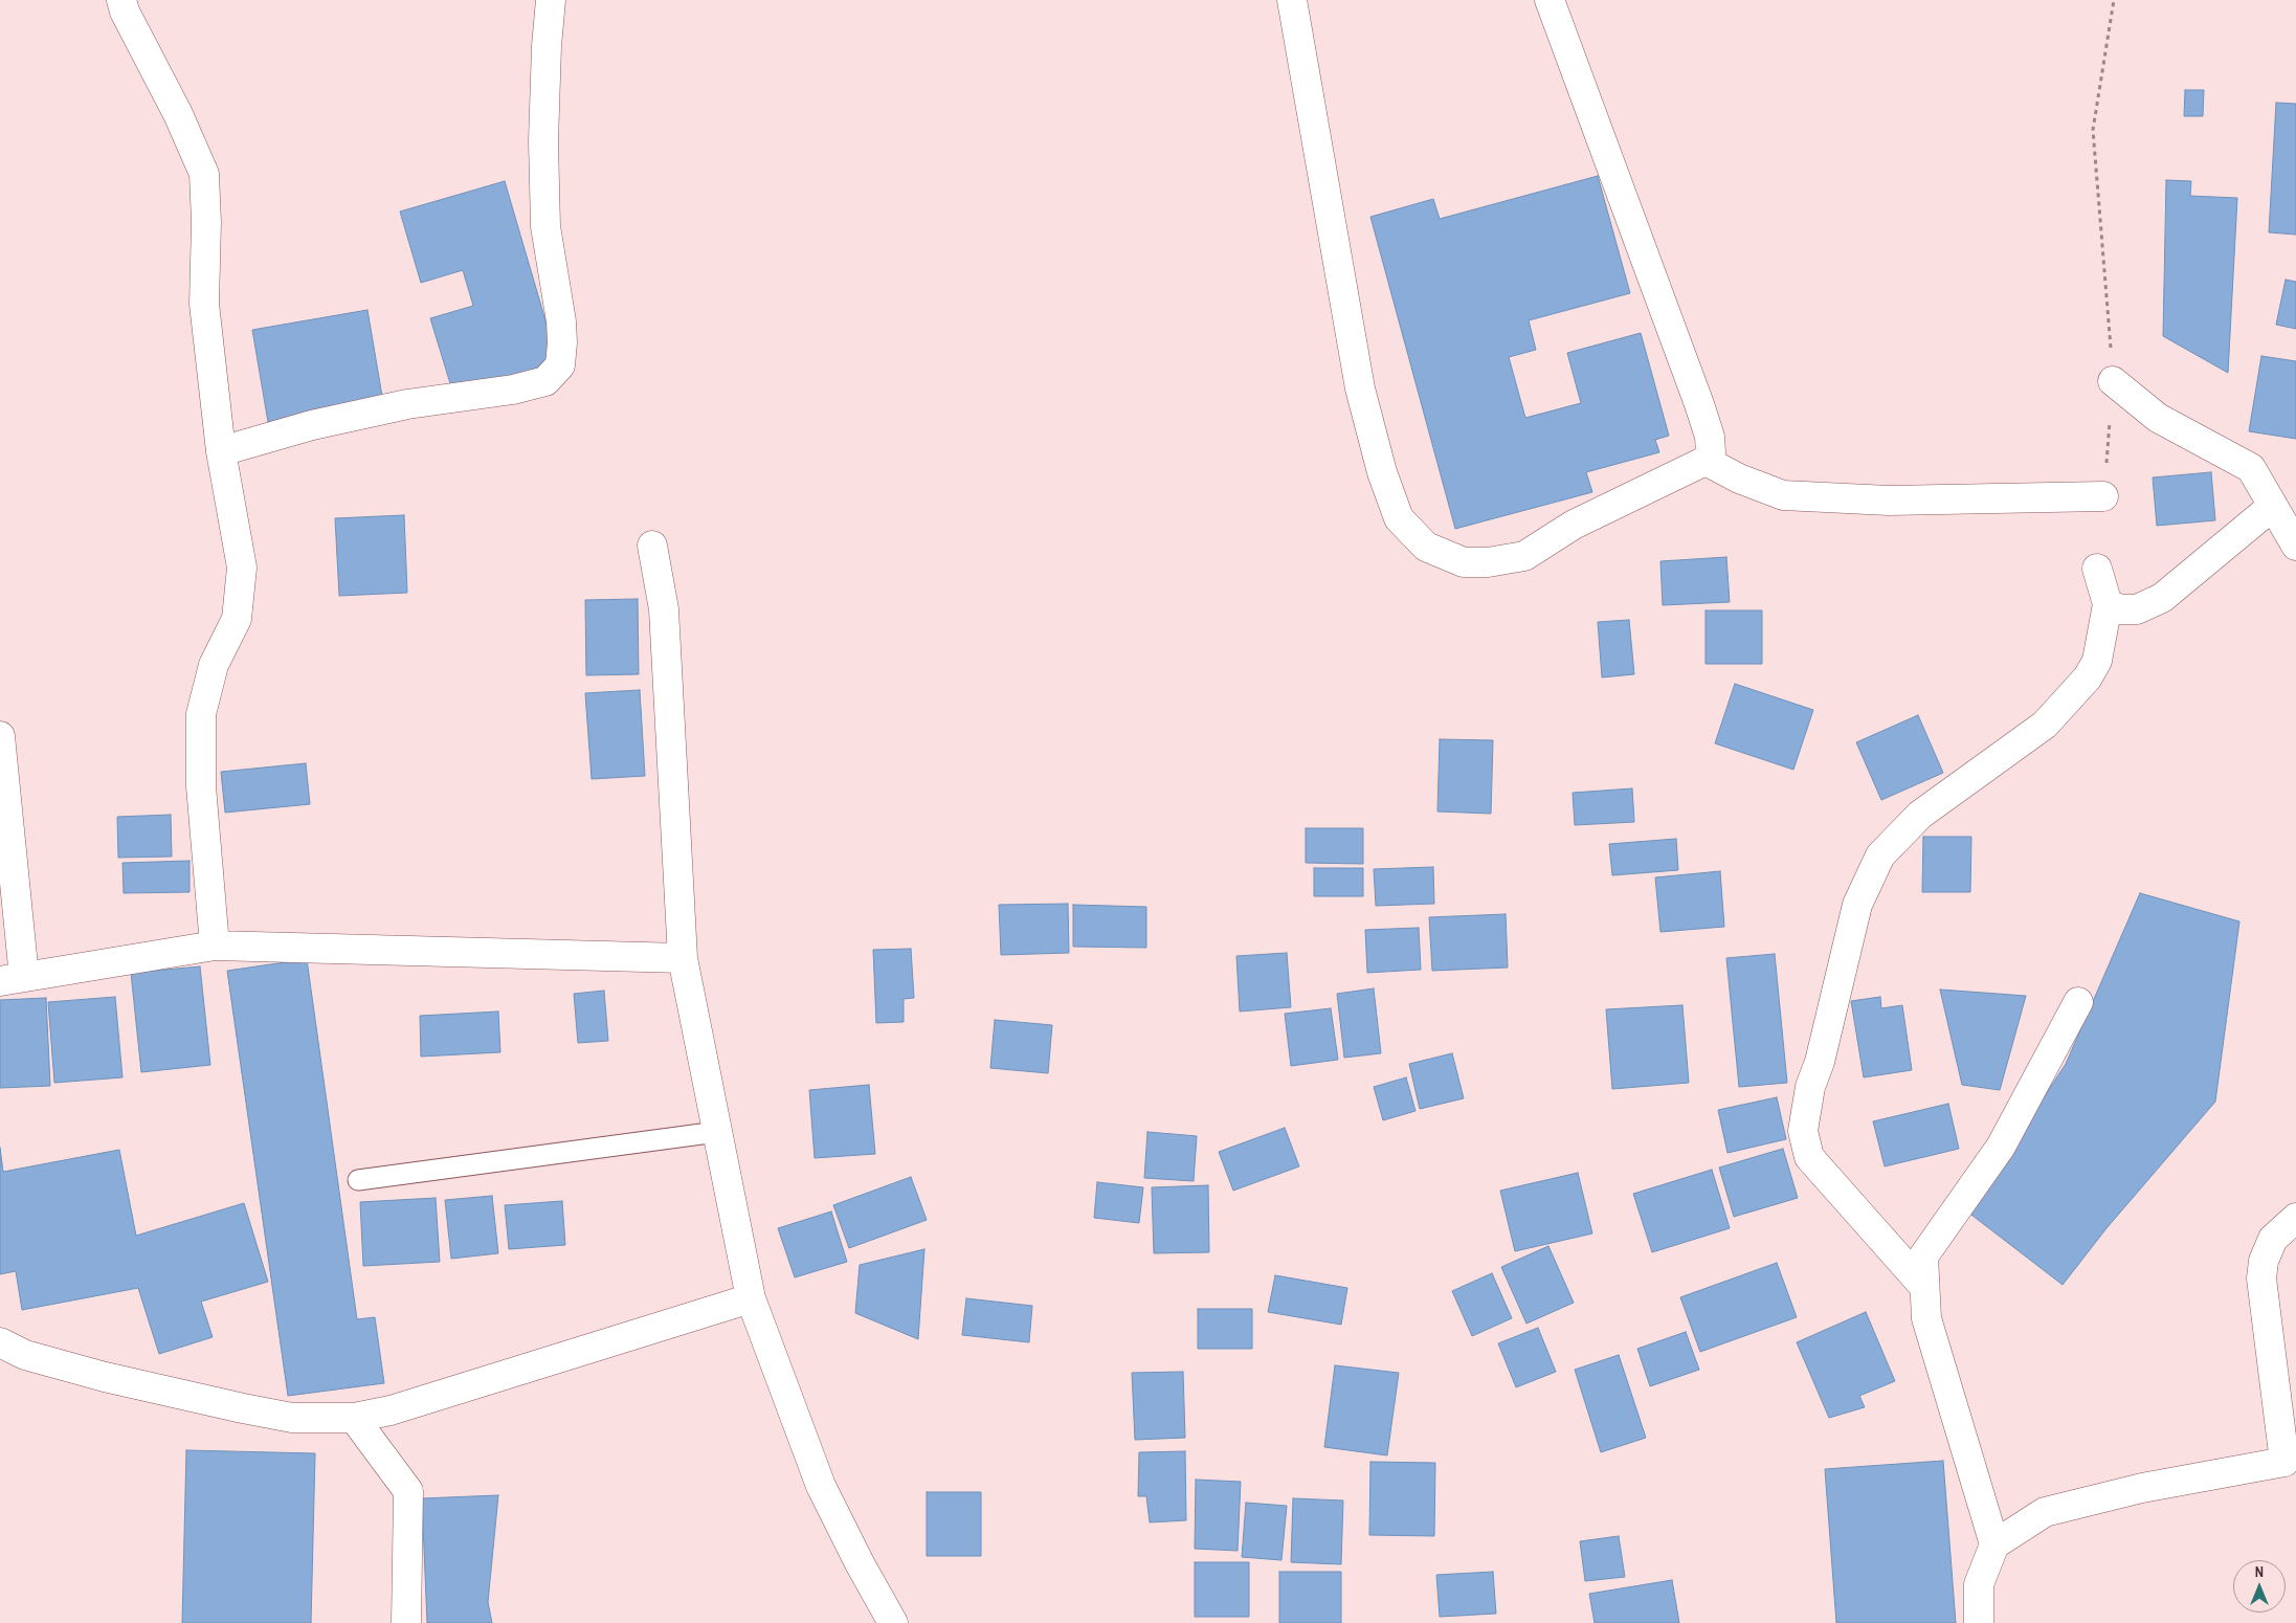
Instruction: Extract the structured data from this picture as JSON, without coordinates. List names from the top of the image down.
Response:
{
  "north": "top"
}
